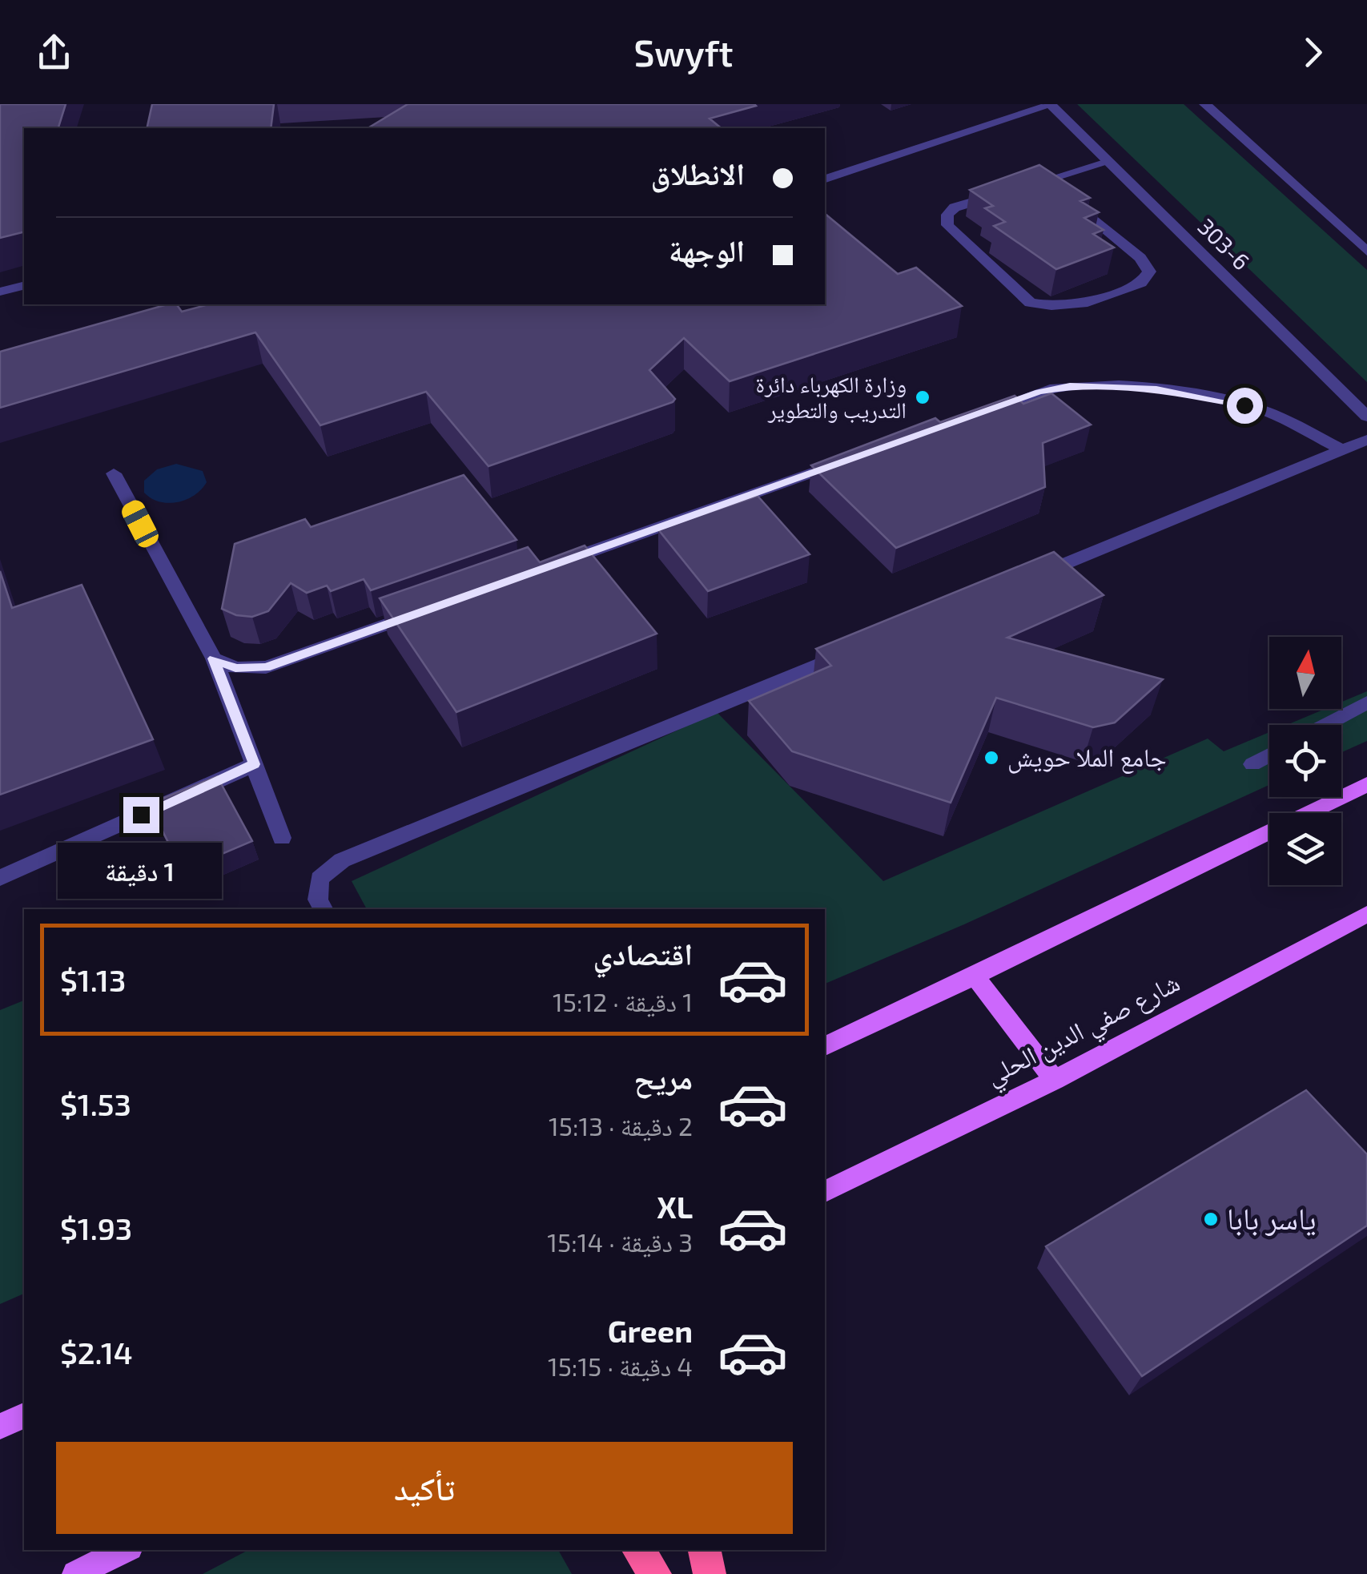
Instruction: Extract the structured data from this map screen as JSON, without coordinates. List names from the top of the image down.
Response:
{
  "streets": {
    "main road": ["شارع صفي الدين الحلي"],
    "street": ["303-6"]
  },
  "places": ["وزارة الكهرباء دائرة التدريب والتطوير", "جامع الملا حويش", "ياسر بابا"],
  "north": "top",
  "page": {
    "header": "Swyft",
    "banner": ["الانطلاق", "الوجهة"],
    "bubble": "1 دقيقة",
    "list": [
      {
        "name": "اقتصادي",
        "note": "1 دقيقة · 15:12",
        "value": "$1.13"
      },
      {
        "name": "مريح",
        "note": "2 دقيقة · 15:13",
        "value": "$1.53"
      },
      {
        "name": "XL",
        "note": "3 دقيقة · 15:14",
        "value": "$1.93"
      },
      {
        "name": "Green",
        "note": "4 دقيقة · 15:15",
        "value": "$2.14"
      }
    ],
    "buttons": "تأكيد"
  }
}
